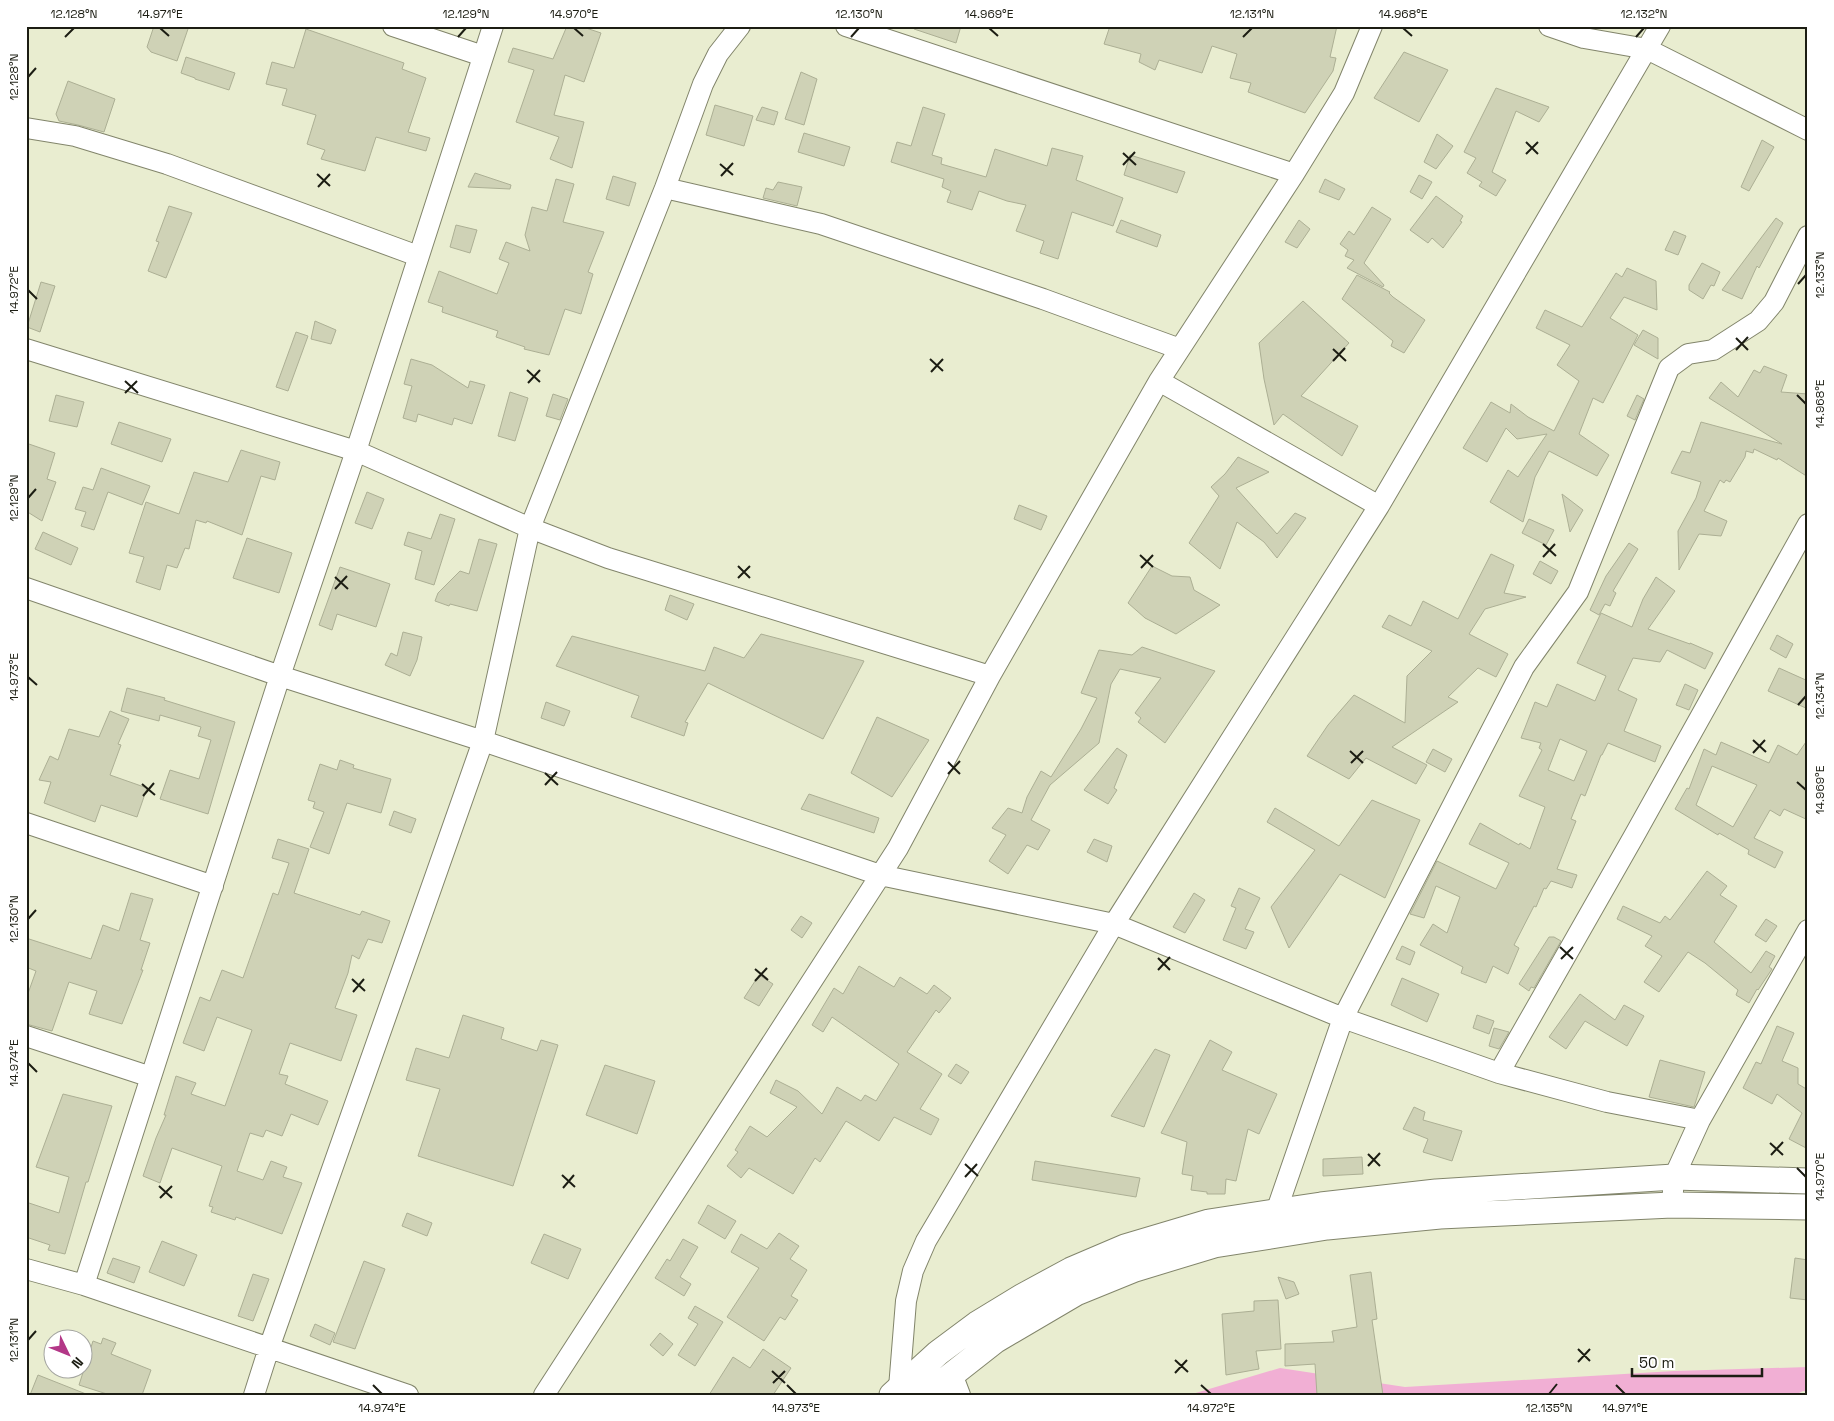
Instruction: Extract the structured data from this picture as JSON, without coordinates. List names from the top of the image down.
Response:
{
  "scale_bar": "50 m",
  "north": "bottom right",
  "coordinates": [
    "12.128°N",
    "14.971°E",
    "12.129°N",
    "14.970°E",
    "12.130°N",
    "14.969°E",
    "12.131°N",
    "14.968°E",
    "12.132°N",
    "12.133°N",
    "14.972°E",
    "14.973°E",
    "12.134°N",
    "14.974°E",
    "12.135°N"
  ]
}
